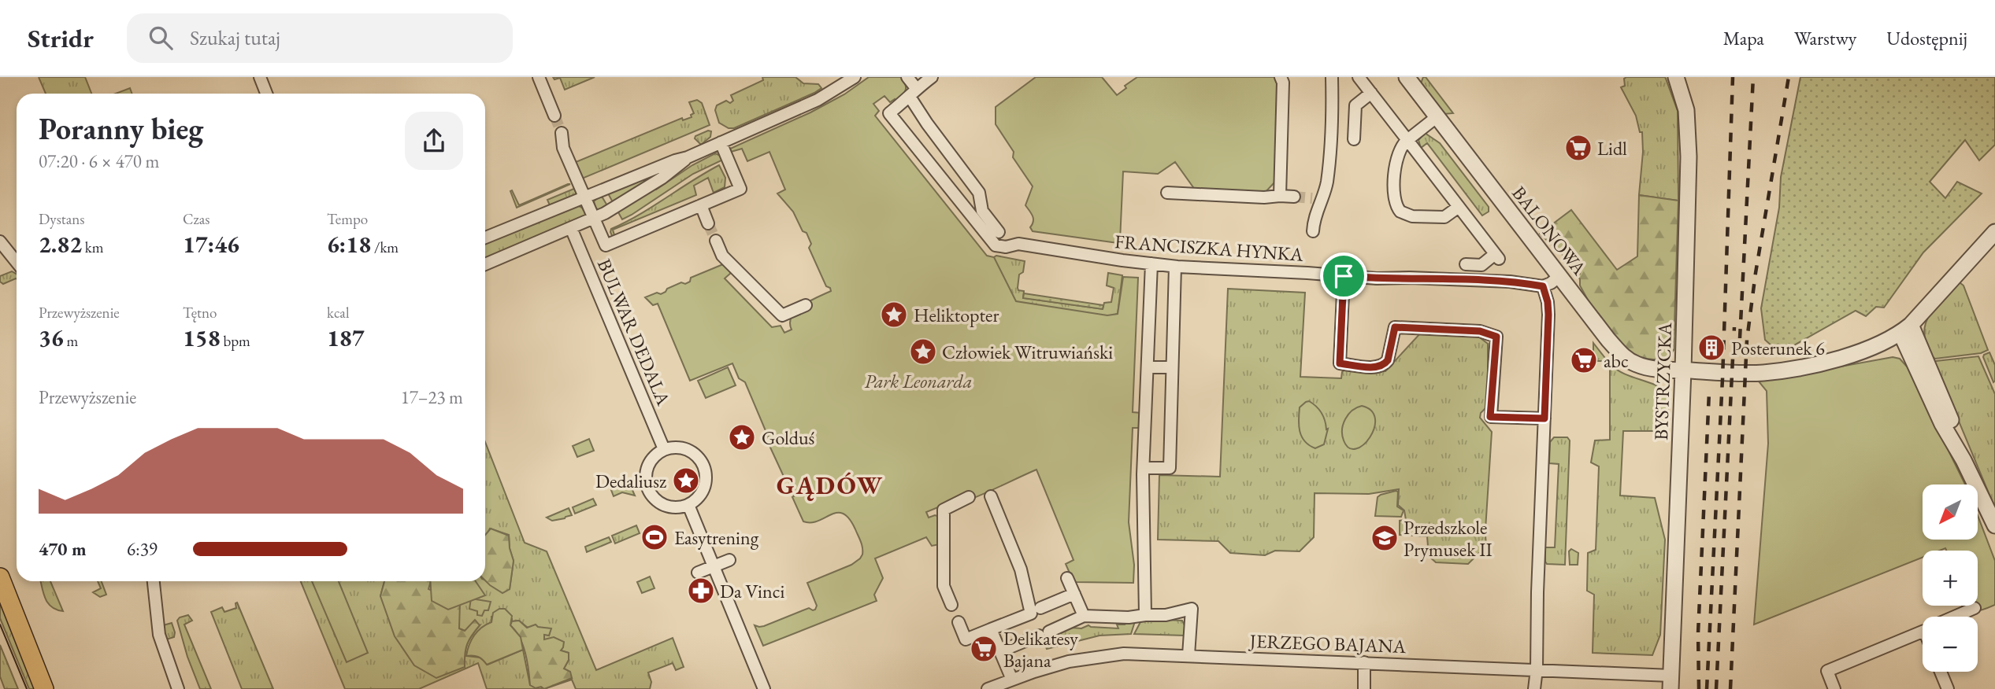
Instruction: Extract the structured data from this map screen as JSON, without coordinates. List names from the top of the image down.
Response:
{
  "streets": {
    "street": [
      "BALONOWA",
      "FRANCISZKA HYNKA",
      "BULWAR DEDALA",
      "BYSTRZYCKA",
      "JERZEGO BAJANA"
    ]
  },
  "crossings": [
    ["BALONOWA", "BYSTRZYCKA"],
    ["BYSTRZYCKA", "JERZEGO BAJANA"]
  ],
  "districts": ["GĄDÓW"],
  "parks": ["Park Leonarda"],
  "places": {
    "supermarket": ["Lidl", "abc", "Delikatesy Bajana"],
    "place": [
      "Heliktopter",
      "Człowiek Witruwiański",
      "Golduś",
      "Dedaliusz"
    ],
    "building": ["Posterunek 6"],
    "sports": ["Easytrening"],
    "school or university": ["Przedszkole Prymusek II"],
    "pharmacy": ["Da Vinci"]
  },
  "north": "bottom left",
  "page": {
    "header": "Stridr",
    "search": "Szukaj tutaj",
    "nav": ["Mapa", "Warstwy", "Udostępnij"],
    "heading": ["Poranny bieg", "07:20 · 6 × 470 m"],
    "stats": [
      ["Dystans", "2.82 km"],
      ["Czas", "17:46"],
      ["Tempo", "6:18 /km"],
      ["Przewyższenie", "36 m"],
      ["Tętno", "158 bpm"],
      ["kcal", "187"]
    ],
    "chart": ["Przewyższenie", "17–23 m"],
    "map_buttons": ["+", "−"],
    "list": [
      {
        "name": "470 m",
        "note": "6:39"
      }
    ]
  }
}
